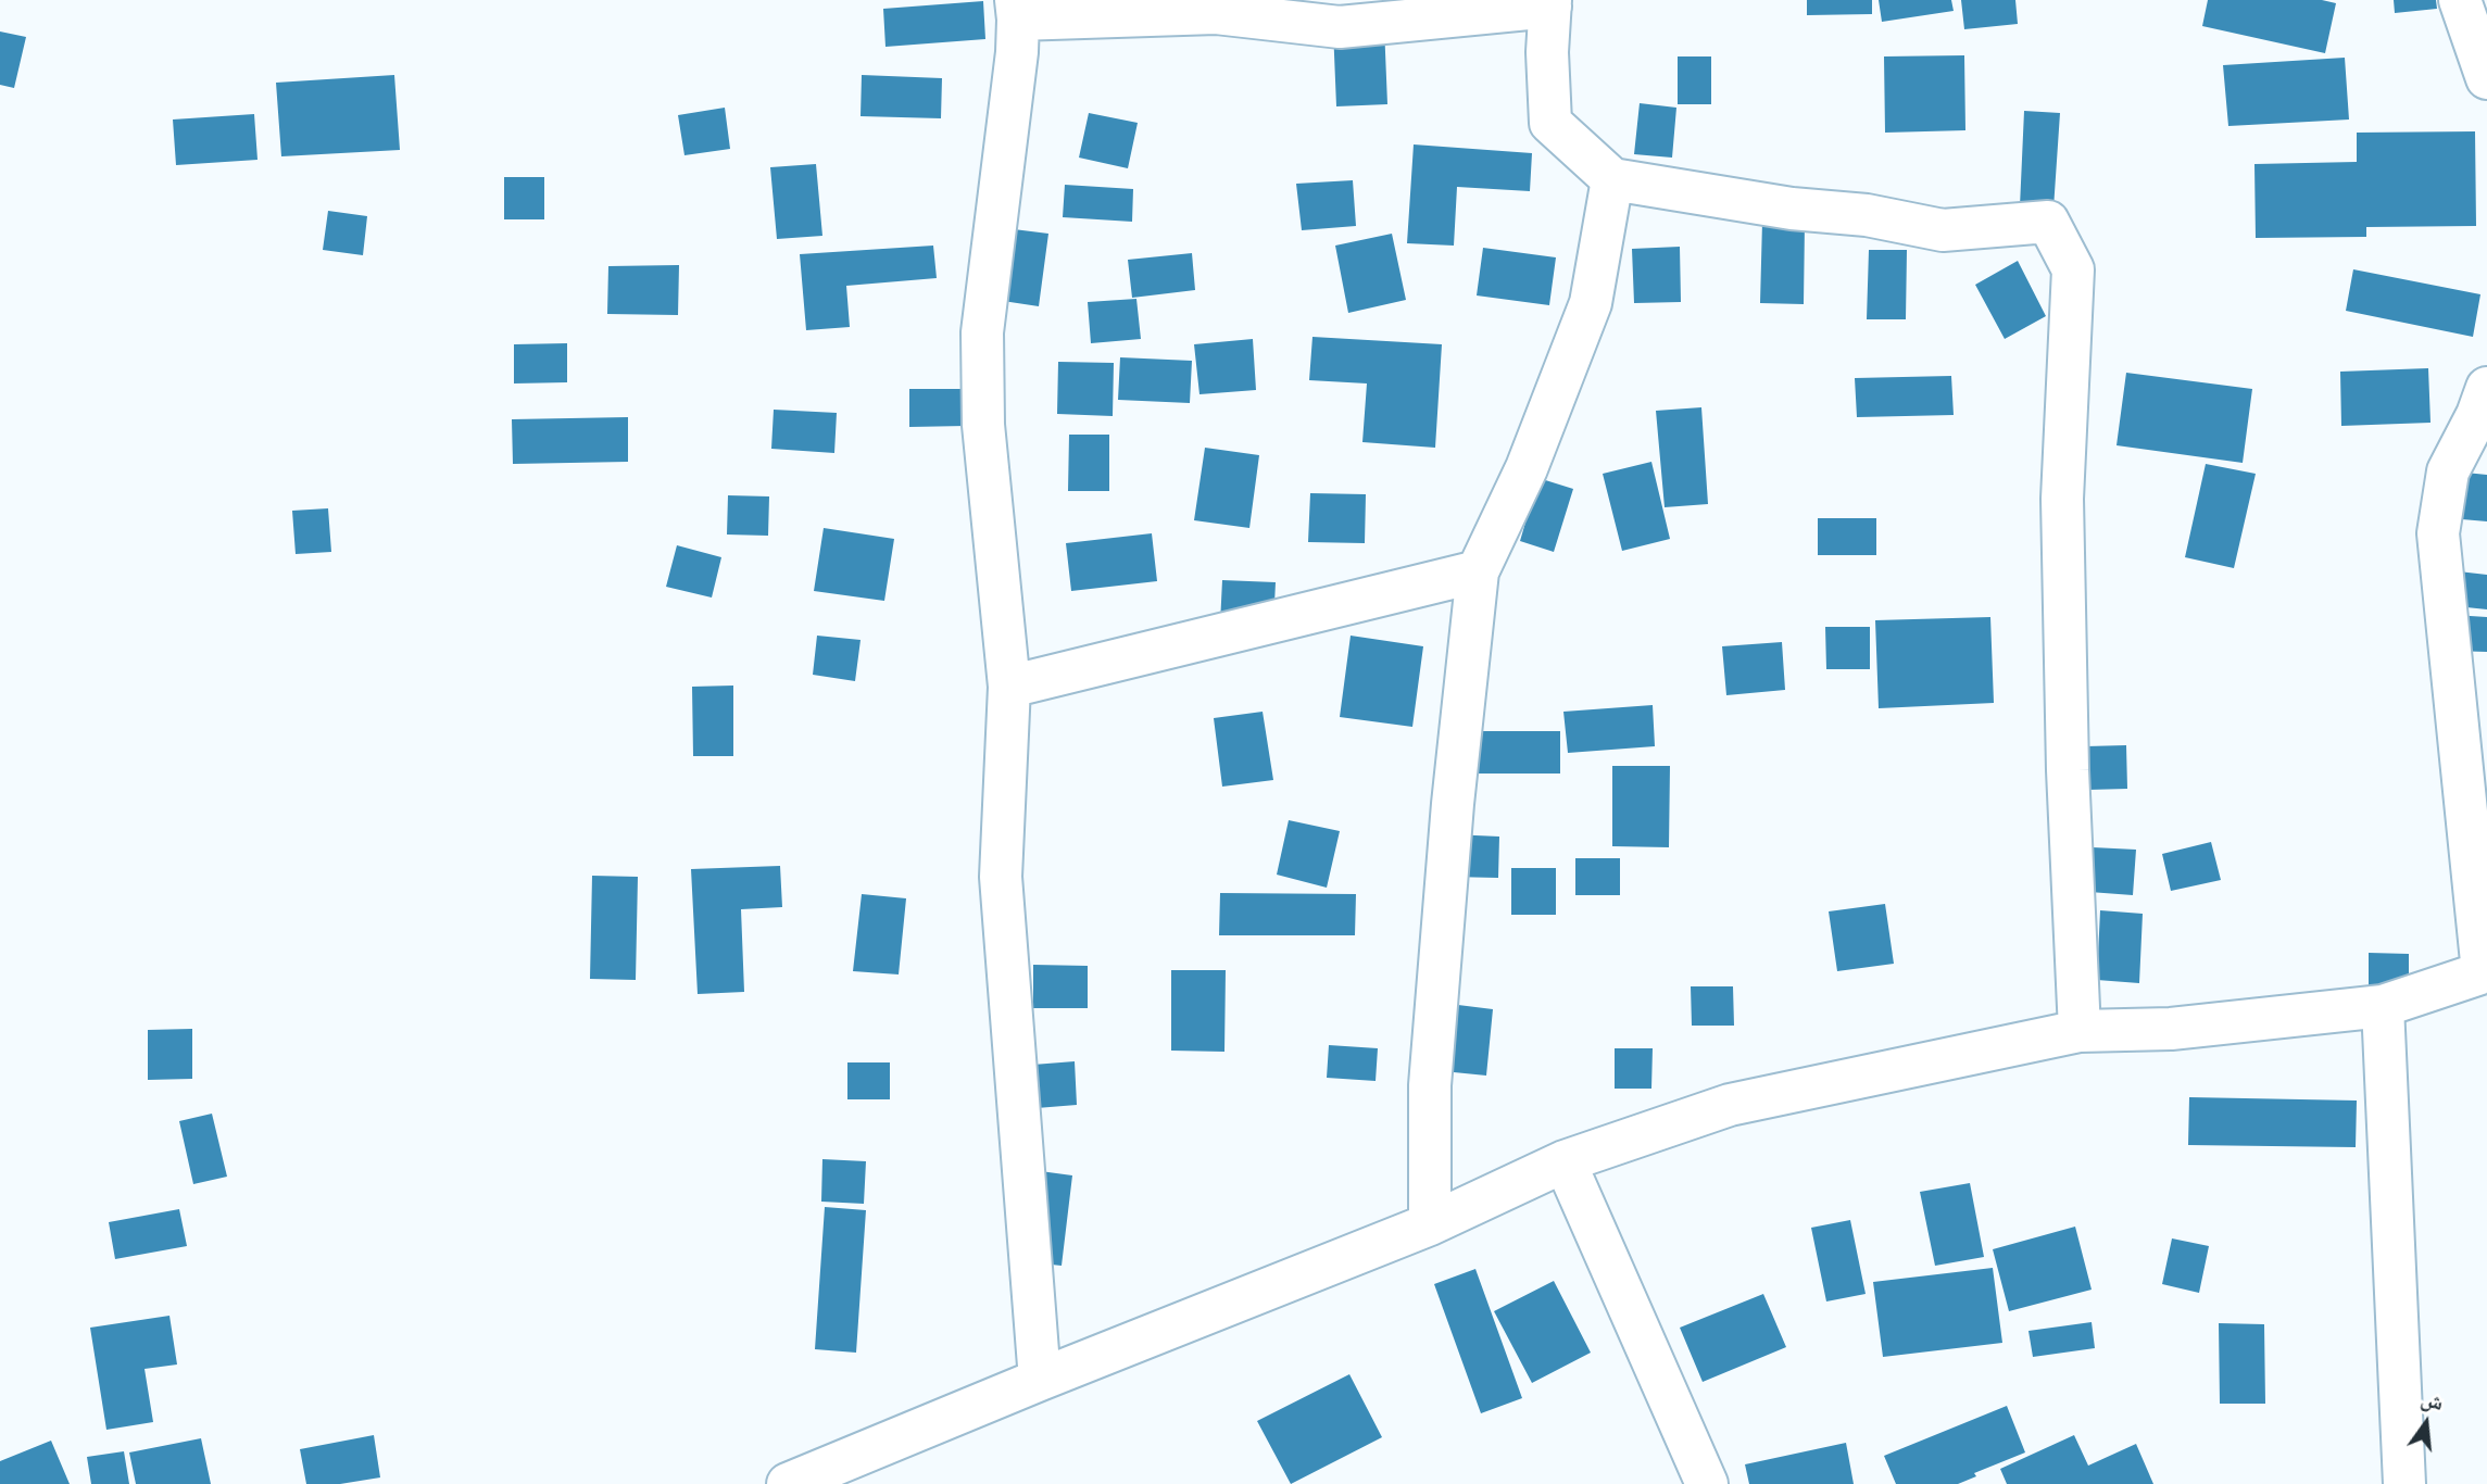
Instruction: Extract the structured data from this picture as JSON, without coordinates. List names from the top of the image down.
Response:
{
  "north": "top"
}
